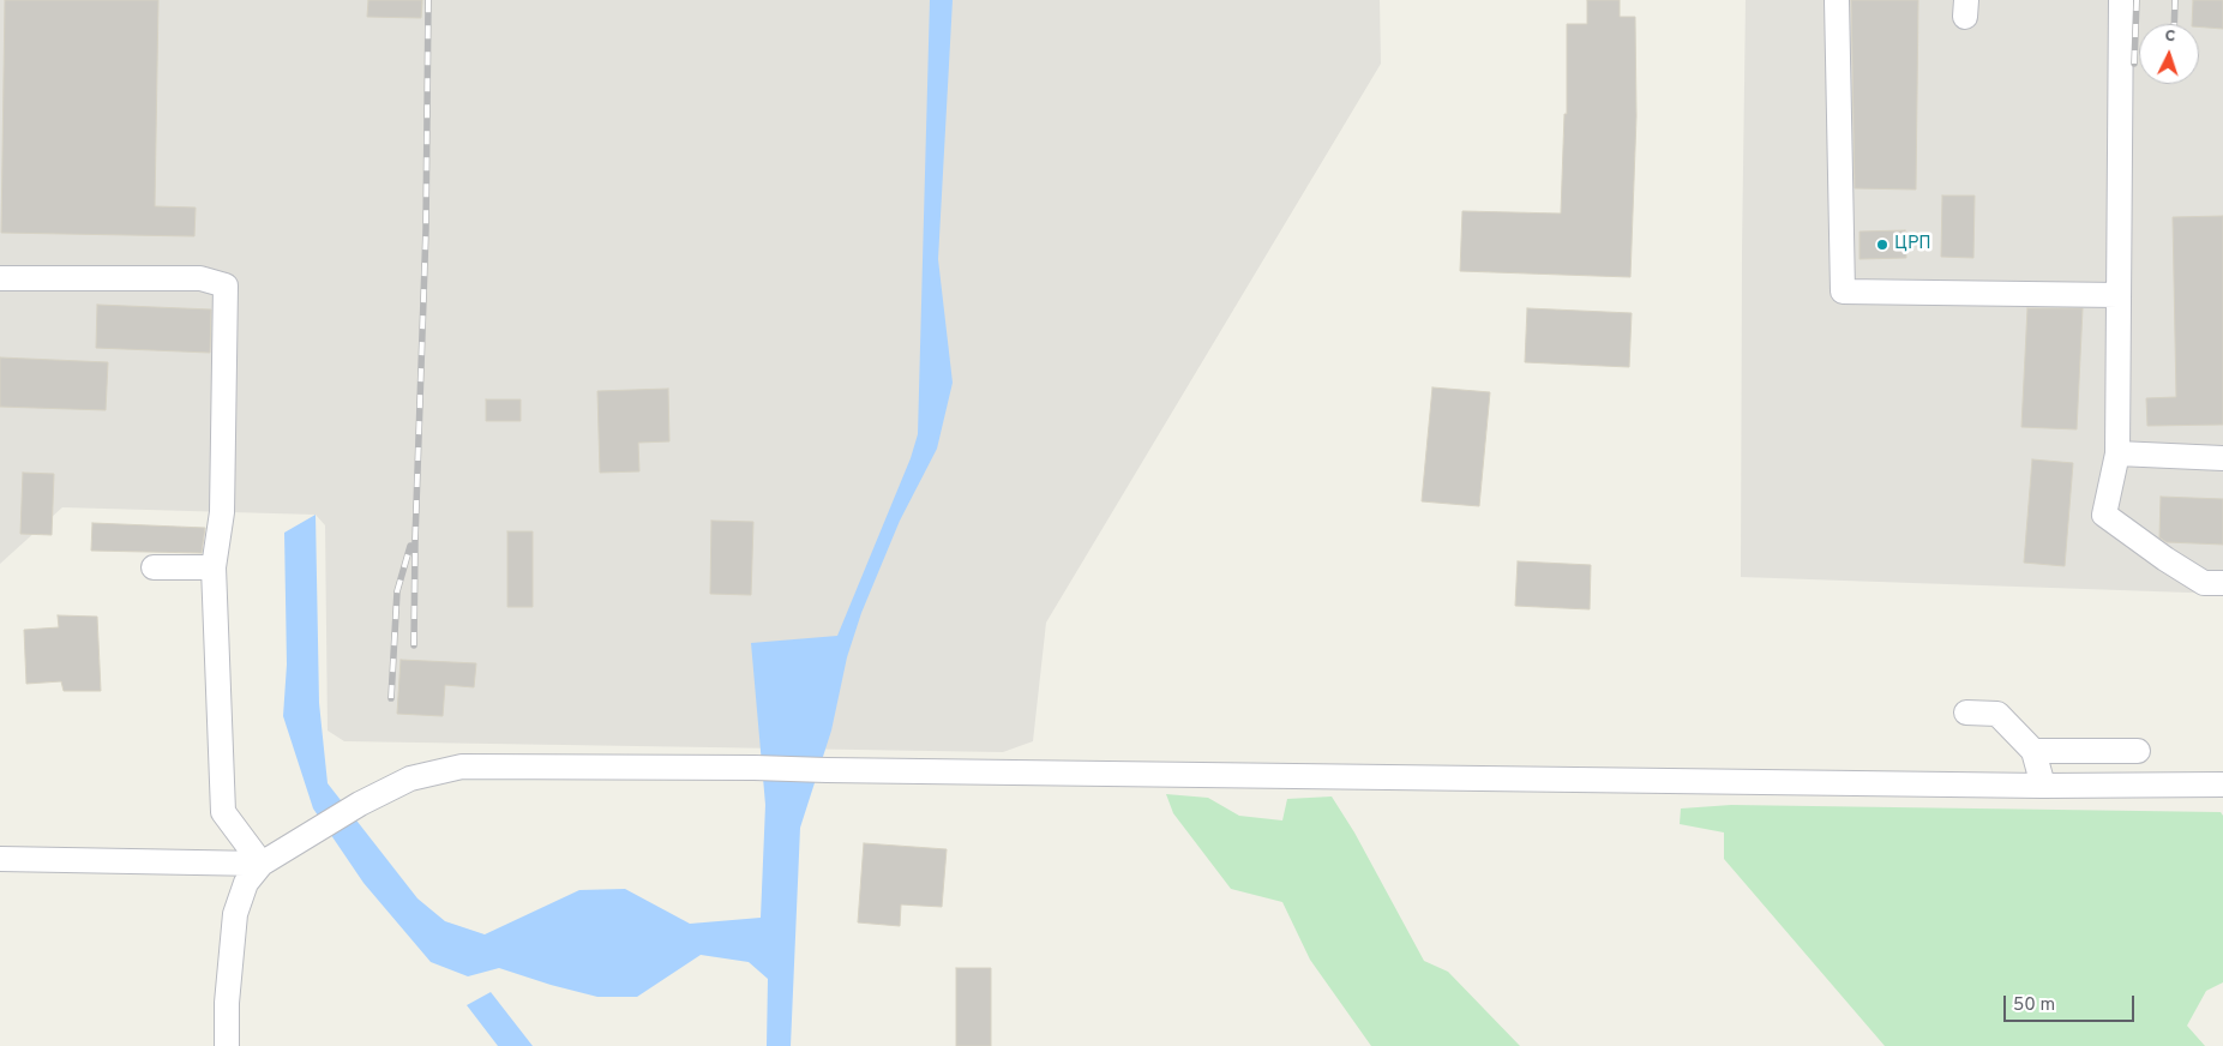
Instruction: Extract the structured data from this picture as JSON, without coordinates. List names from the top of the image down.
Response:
{
  "places": ["ЦРП"],
  "scale_bar": "50 m",
  "north": "top"
}
